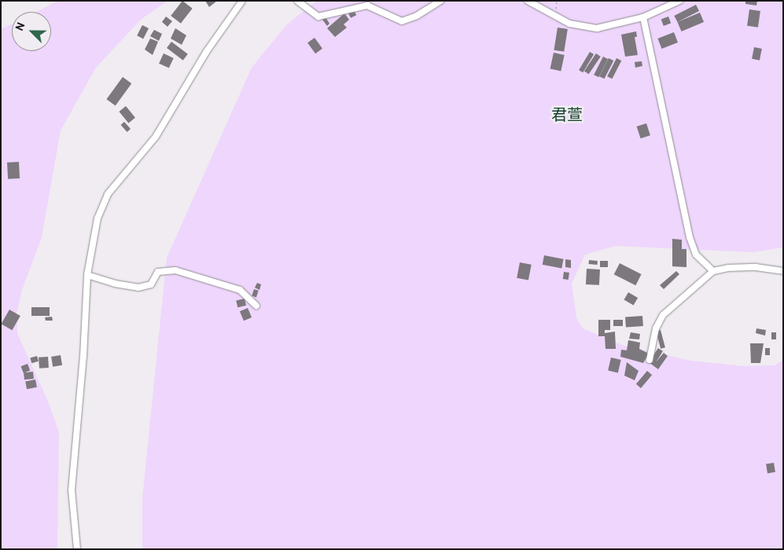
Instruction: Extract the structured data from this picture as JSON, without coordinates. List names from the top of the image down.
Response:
{
  "districts": ["君萱"],
  "north": "top left"
}
